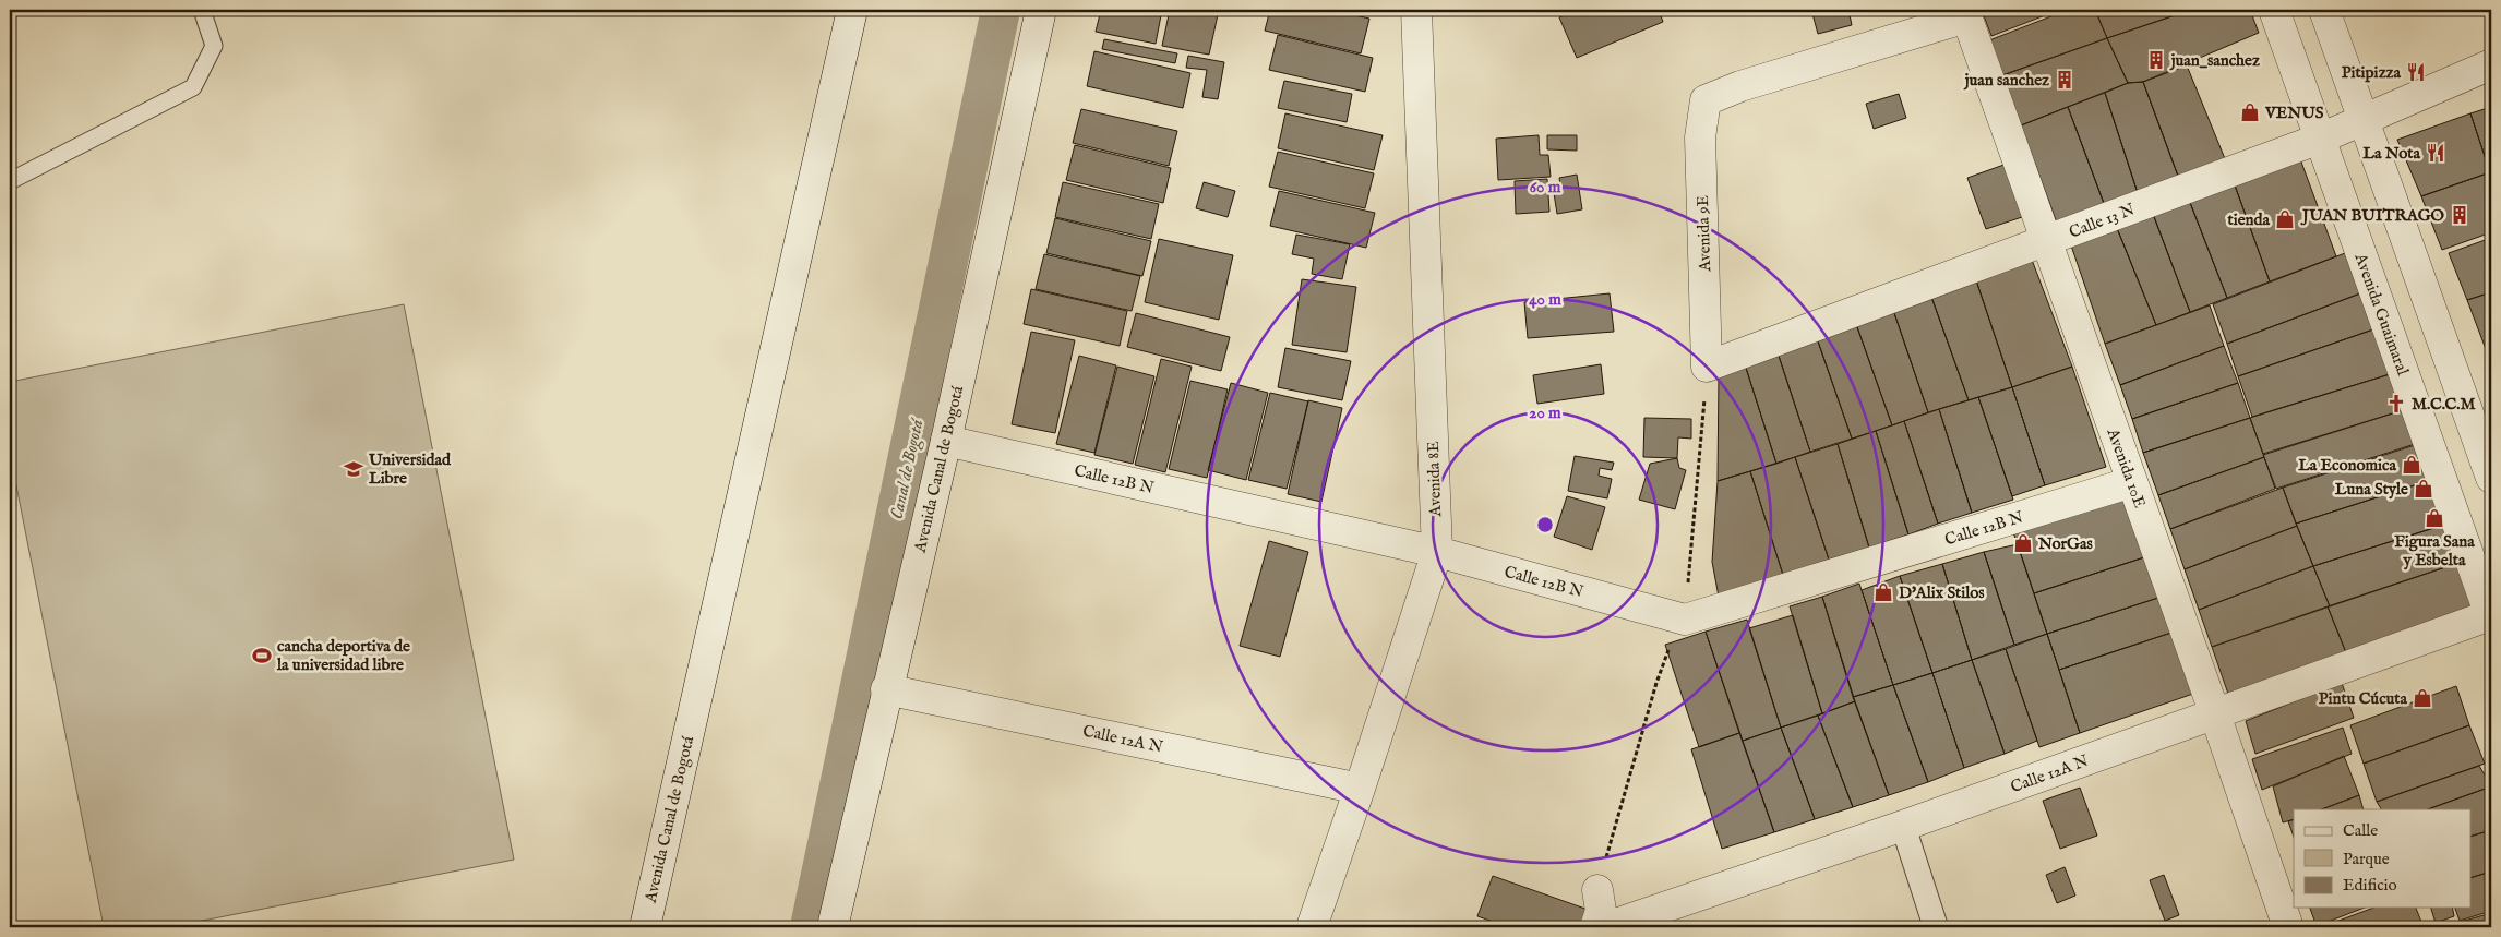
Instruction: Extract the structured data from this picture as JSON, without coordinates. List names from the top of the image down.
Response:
{
  "streets": {
    "street": [
      "Calle 13 N",
      "Avenida 9E",
      "Avenida Guaimaral",
      "Avenida 10E",
      "Avenida Canal de Bogotá",
      "Calle 12B N",
      "Avenida 8E",
      "Calle 12A N"
    ]
  },
  "crossings": [
    ["Calle 13 N", "Avenida 9E"],
    ["Calle 13 N", "Avenida Guaimaral"],
    ["Calle 13 N", "Avenida 10E"],
    ["Avenida 9E", "Avenida 10E"],
    ["Avenida Guaimaral", "Calle 12A N"],
    ["Avenida 10E", "Calle 12B N"],
    ["Avenida 10E", "Calle 12A N"],
    ["Avenida Canal de Bogotá", "Calle 12B N"],
    ["Avenida Canal de Bogotá", "Calle 12A N"],
    ["Calle 12B N", "Avenida 8E"],
    ["Avenida 8E", "Calle 12A N"]
  ],
  "water": ["Canal de Bogotá"],
  "places": {
    "building": ["juan_sanchez", "juan sanchez", "JUAN BUITRAGO"],
    "restaurant": ["Pitipizza", "La Nota"],
    "shop": [
      "VENUS",
      "tienda",
      "La Economica",
      "Luna Style",
      "Figura Sana y Esbelta",
      "NorGas",
      "D'Alix Stilos",
      "Pintu Cúcuta"
    ],
    "church": ["M.C.C.M"],
    "school or university": ["Universidad Libre"],
    "sports": ["cancha deportiva de la universidad libre"]
  },
  "legend": ["Calle", "Parque", "Edificio"],
  "rings": ["60 m", "40 m", "20 m"]
}
